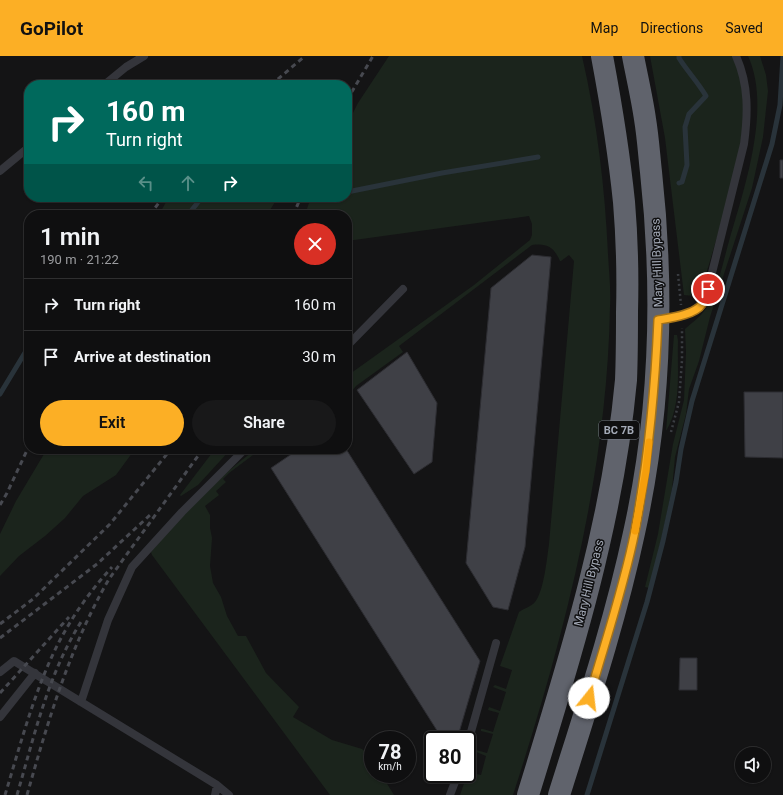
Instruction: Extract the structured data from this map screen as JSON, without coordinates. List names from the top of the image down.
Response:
{
  "streets": {
    "highway": ["Mary Hill Bypass", "BC 7B"]
  },
  "page": {
    "header": "GoPilot",
    "nav": ["Map", "Directions", "Saved"],
    "turn": ["160 m", "Turn right"],
    "heading": ["1 min", "190 m · 21:22"],
    "list": [
      {
        "name": "Turn right",
        "value": "160 m"
      },
      {
        "name": "Arrive at destination",
        "value": "30 m"
      }
    ],
    "buttons": ["Exit", "Share"],
    "speed": "78 km/h",
    "limit": "80"
  }
}
